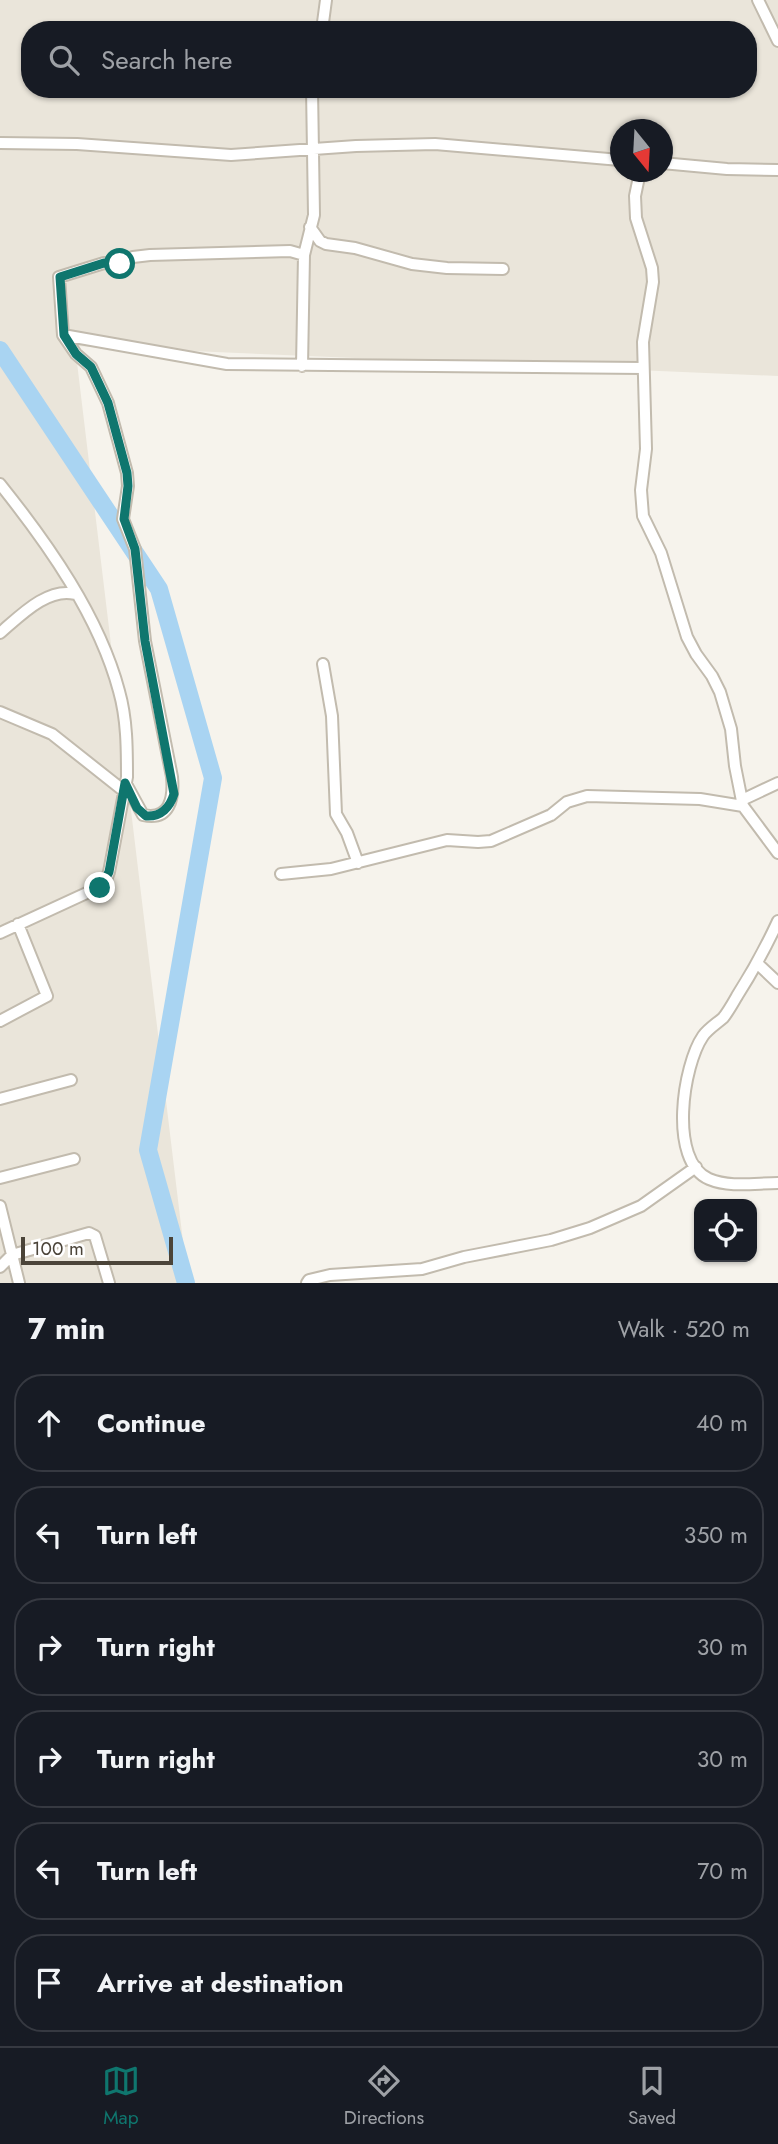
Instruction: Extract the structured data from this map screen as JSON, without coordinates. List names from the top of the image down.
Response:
{
  "scale_bar": "100 m",
  "north": "bottom",
  "page": {
    "search": "Search here",
    "scale": "100 m",
    "heading": ["7 min", "Walk · 520 m"],
    "list": [
      ["Continue", "40 m"],
      ["Turn left", "350 m"],
      ["Turn right", "30 m"],
      ["Turn right", "30 m"],
      ["Turn left", "70 m"],
      "Arrive at destination"
    ],
    "nav": ["Map", "Directions", "Saved"]
  }
}
